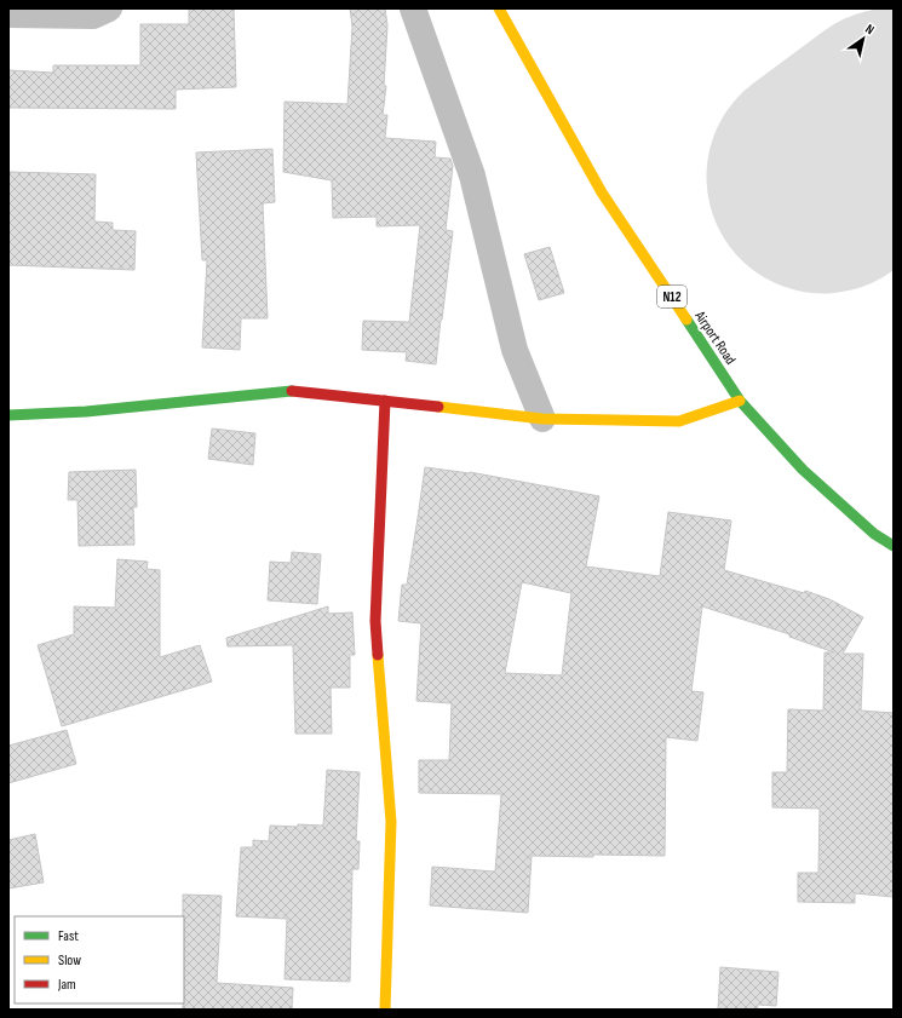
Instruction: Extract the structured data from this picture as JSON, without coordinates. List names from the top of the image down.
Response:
{
  "streets": {
    "main road": ["N12", "Airport Road"]
  },
  "legend": ["Fast", "Slow", "Jam"],
  "north": "top right"
}
